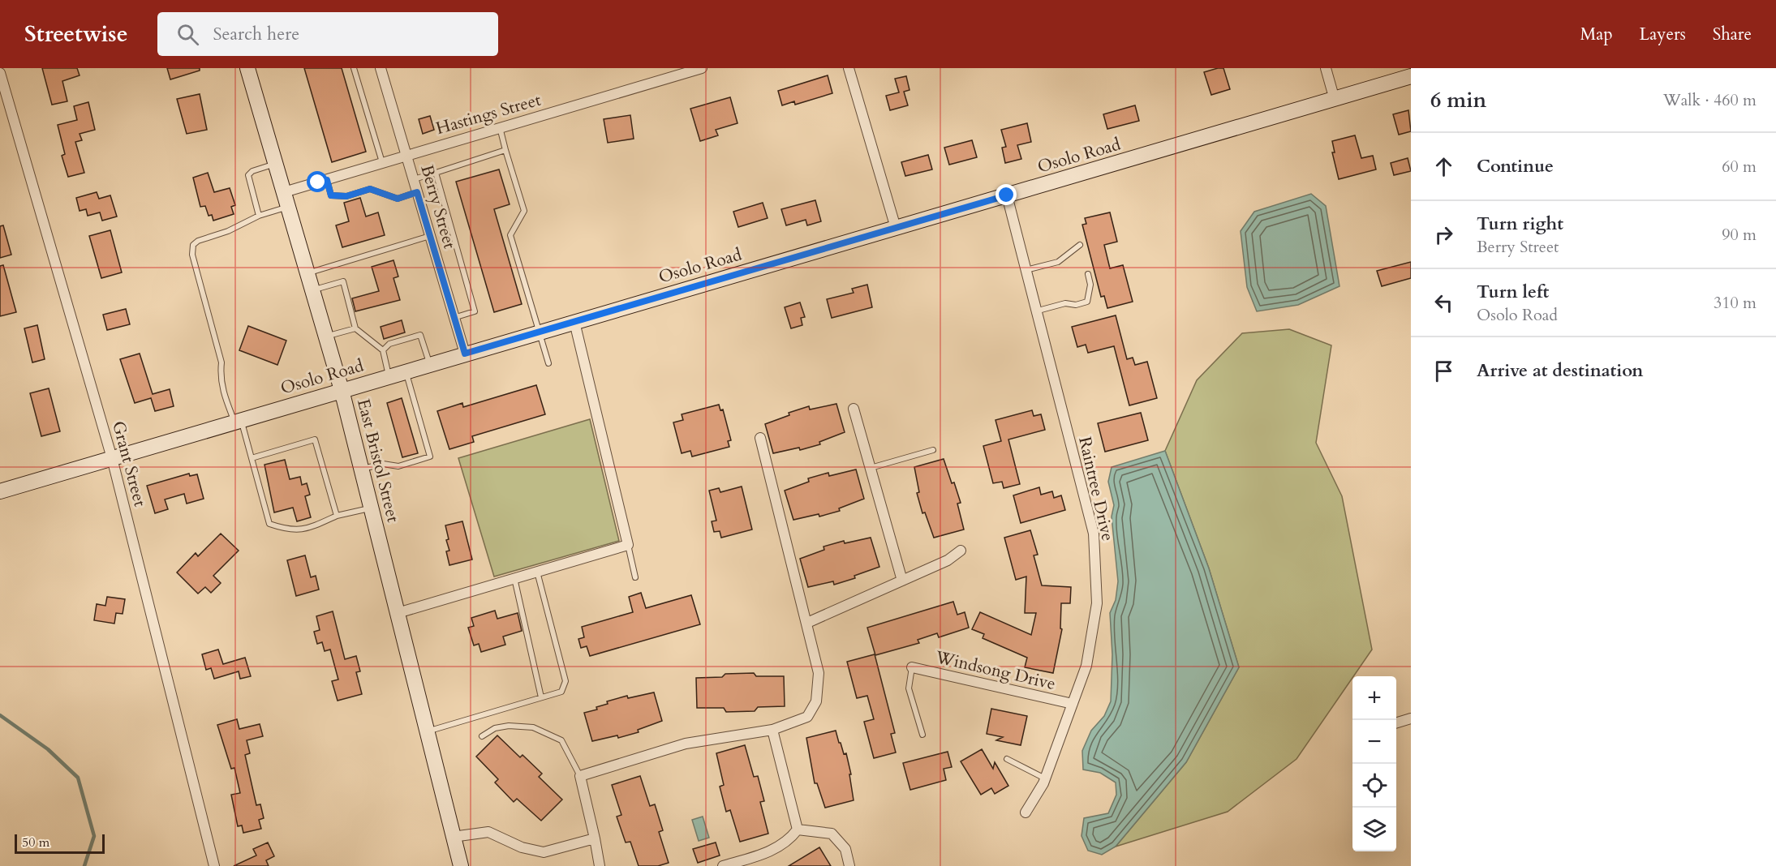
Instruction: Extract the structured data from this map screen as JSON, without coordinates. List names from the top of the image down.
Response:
{
  "streets": {
    "street": [
      "Hastings Street",
      "Osolo Road",
      "Berry Street",
      "East Bristol Street",
      "Grant Street",
      "Raintree Drive",
      "Windsong Drive"
    ]
  },
  "crossings": [
    ["Hastings Street", "Berry Street"],
    ["Hastings Street", "East Bristol Street"],
    ["Osolo Road", "Berry Street"],
    ["Osolo Road", "East Bristol Street"],
    ["Osolo Road", "Grant Street"],
    ["Osolo Road", "Raintree Drive"],
    ["Raintree Drive", "Windsong Drive"]
  ],
  "scale_bar": "50 m",
  "page": {
    "header": "Streetwise",
    "search": "Search here",
    "nav": ["Map", "Layers", "Share"],
    "heading": ["6 min", "Walk · 460 m"],
    "list": [
      ["Continue", "60 m"],
      ["Turn right", "Berry Street", "90 m"],
      ["Turn left", "Osolo Road", "310 m"],
      "Arrive at destination"
    ],
    "map_buttons": ["+", "−"],
    "scale": "50 m"
  }
}
